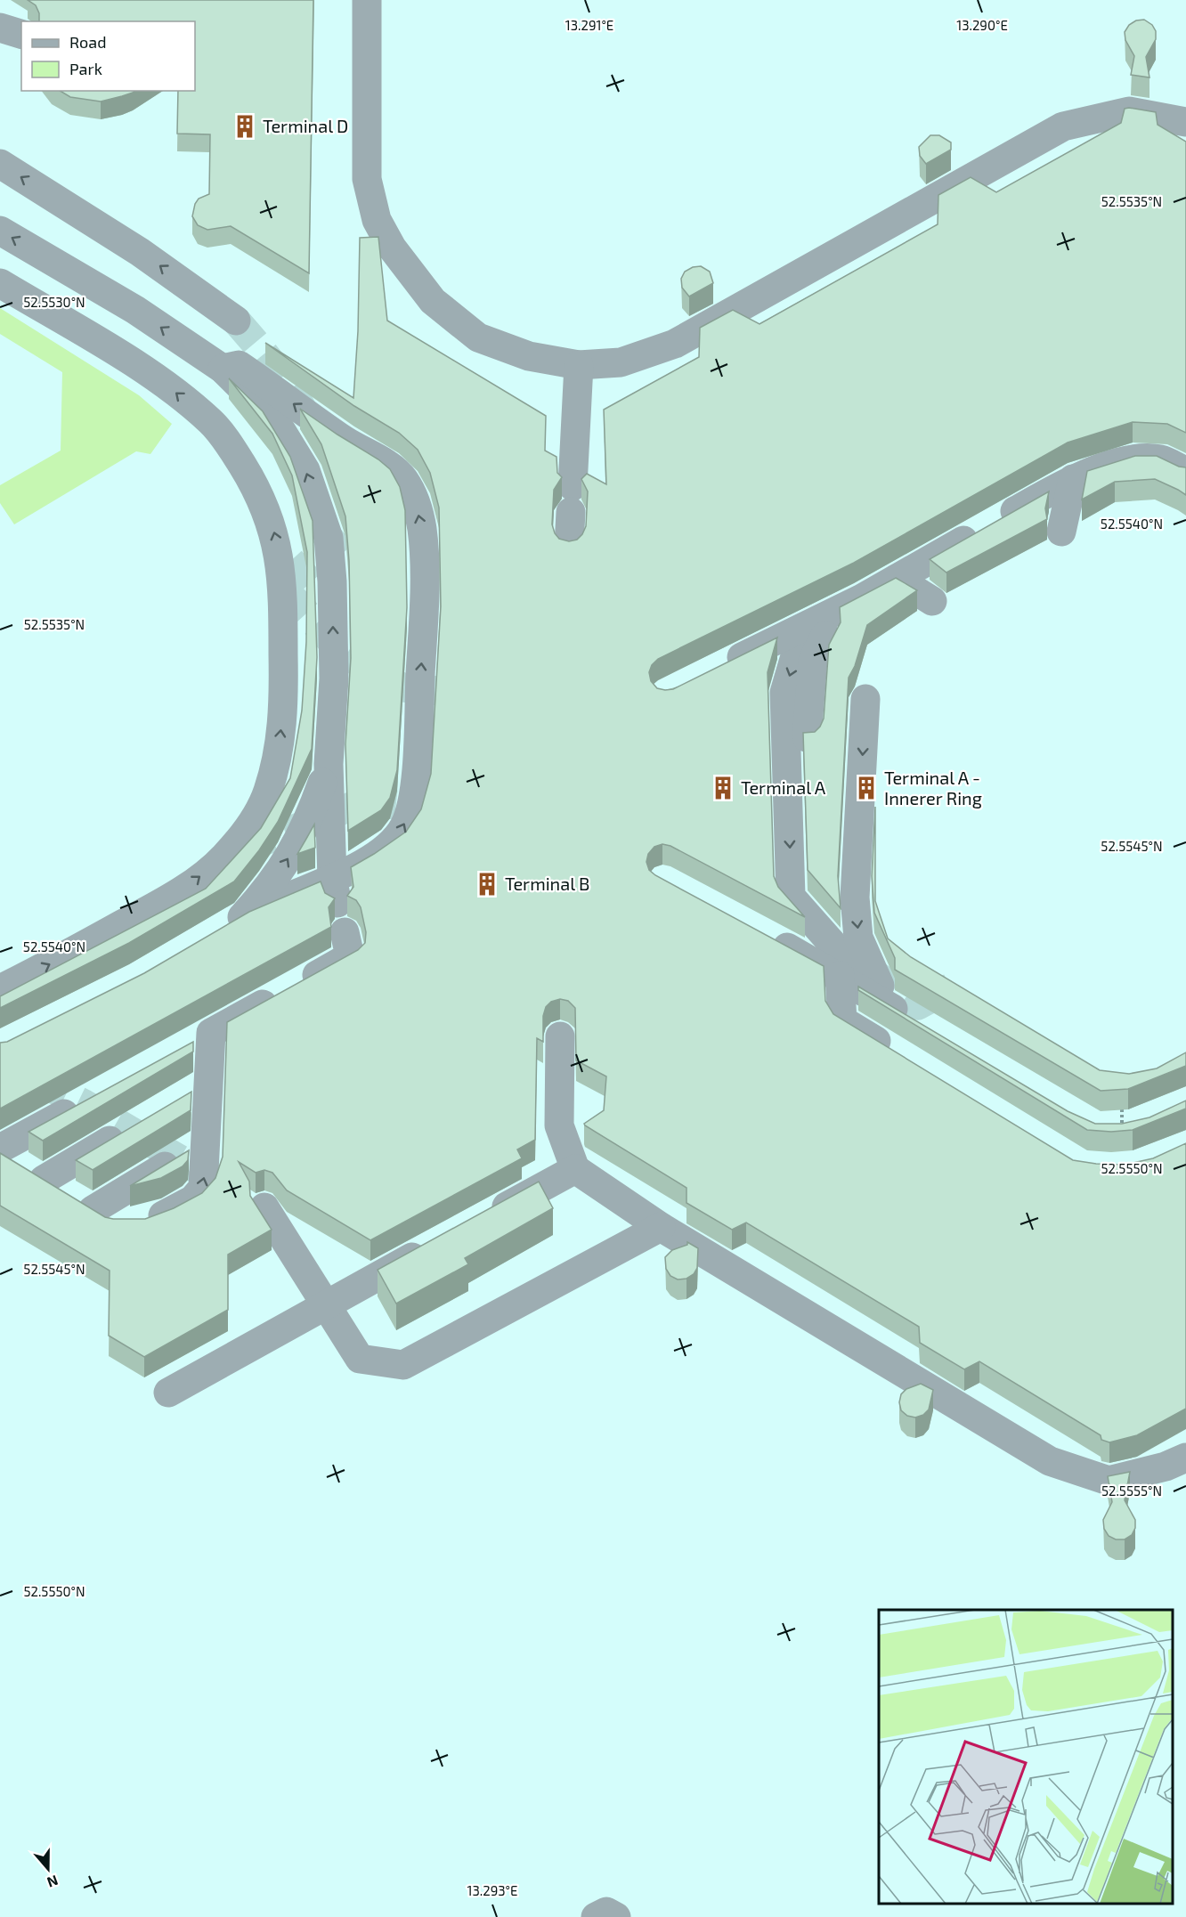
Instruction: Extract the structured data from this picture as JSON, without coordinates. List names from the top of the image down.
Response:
{
  "places": {
    "building": [
      "Terminal D",
      "Terminal A",
      "Terminal A - Innerer Ring",
      "Terminal B"
    ]
  },
  "legend": ["Road", "Park"],
  "north": "bottom",
  "coordinates": [
    "13.290°E",
    "13.291°E",
    "52.5535°N",
    "52.5530°N",
    "52.5540°N",
    "52.5545°N",
    "52.5550°N",
    "52.5555°N",
    "13.293°E"
  ]
}
